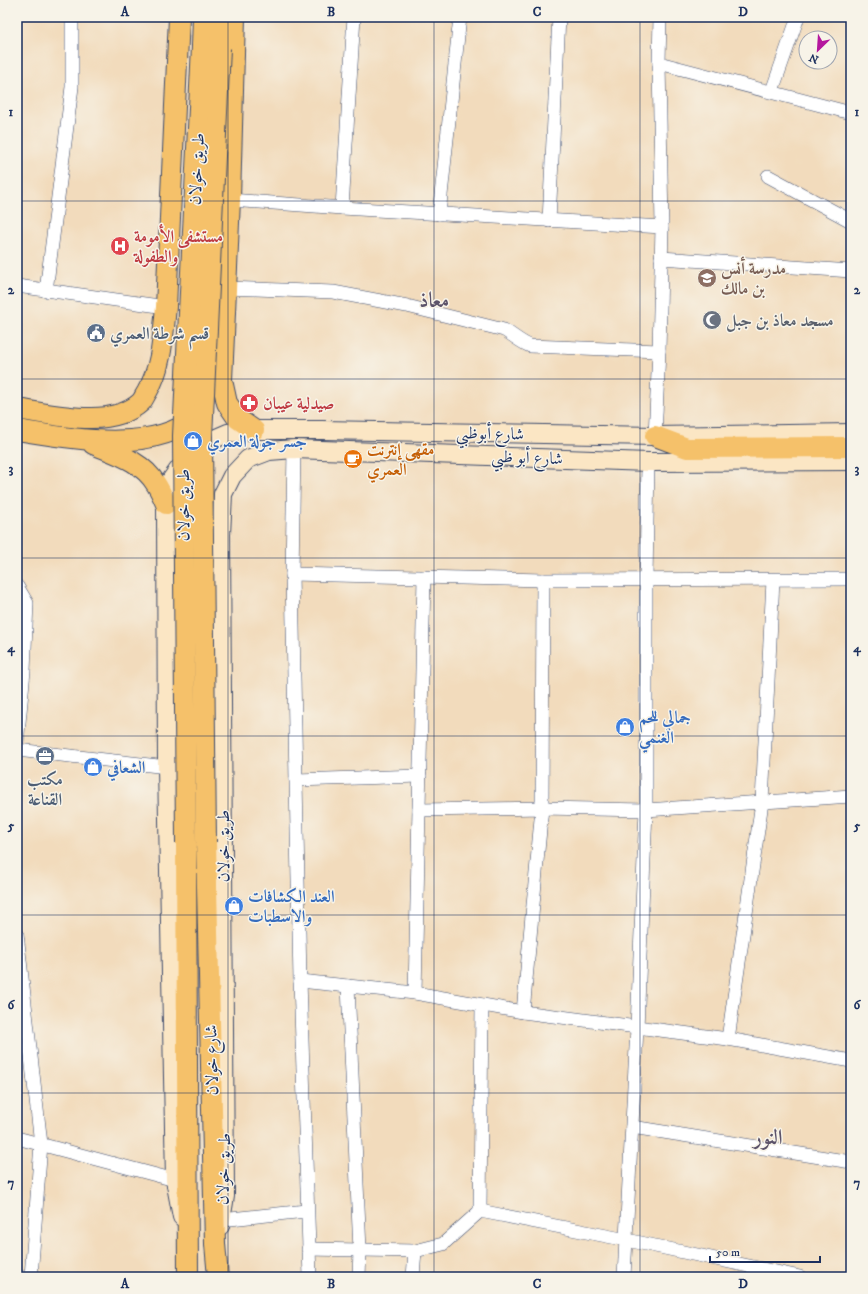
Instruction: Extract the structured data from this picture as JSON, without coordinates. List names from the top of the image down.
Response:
{
  "streets": {
    "main road": [
      "طريق خولان",
      "شارع أبوظبي",
      "شارع أبو ظبي",
      "شارع خولان"
    ]
  },
  "crossings": [
    ["طريق خولان", "شارع أبوظبي"],
    ["طريق خولان", "شارع أبو ظبي"],
    ["طريق خولان", "شارع خولان"]
  ],
  "districts": ["معاذ", "النور"],
  "places": {
    "hospital": ["مستشفى الأمومة والطفولة"],
    "school or university": ["مدرسة أنس بن مالك"],
    "mosque": ["مسجد معاذ بن جبل"],
    "public building": ["قسم شرطة العمري"],
    "pharmacy": ["صيدلية عيبان"],
    "shop": [
      "جسر جولة العمري",
      "جمالي للحم الغنمي",
      "الشعافي",
      "العند الكشافات والاسطبات"
    ],
    "cafe": ["مقهى إنترنت العمري"],
    "office": ["مكتب القناعة"]
  },
  "scale_bar": "50 m",
  "north": "bottom left",
  "grid": {
    "columns": [
      "A",
      "B",
      "C",
      "D"
    ],
    "rows": [
      "1",
      "2",
      "3",
      "4",
      "5",
      "6",
      "7"
    ]
  }
}
